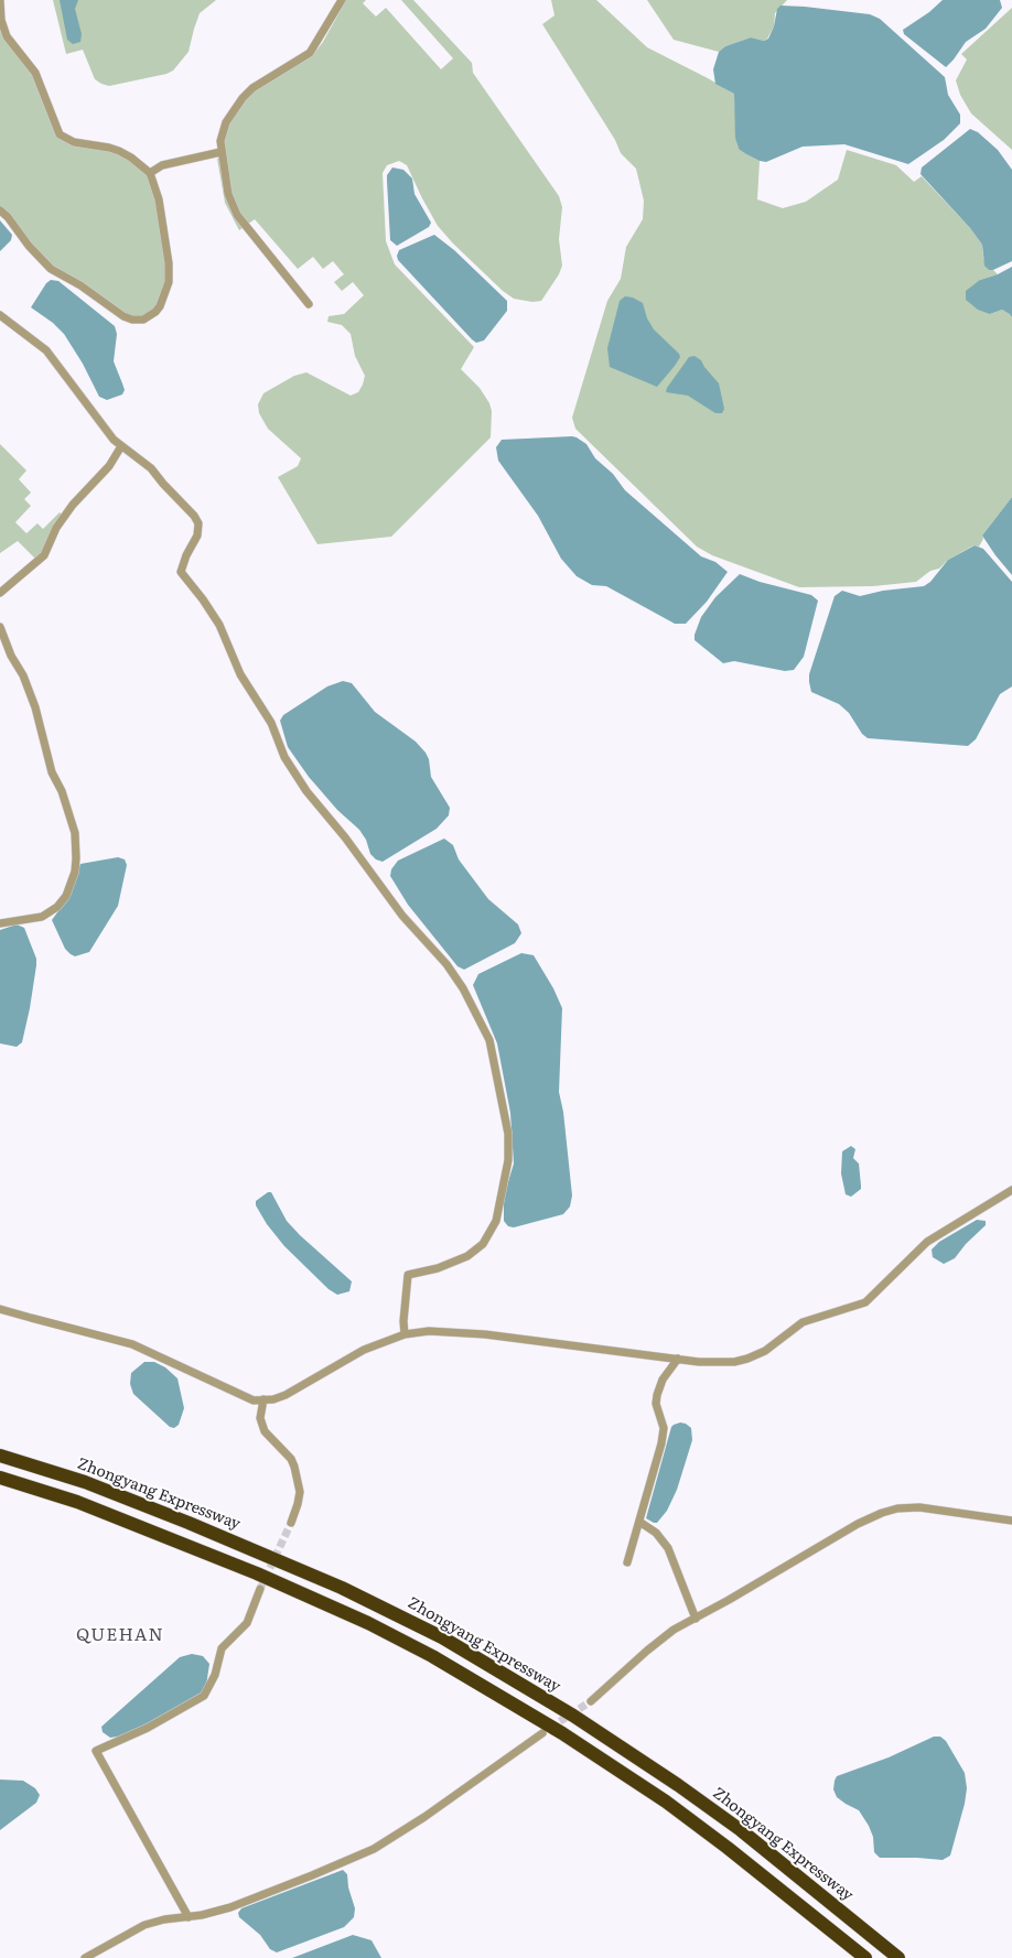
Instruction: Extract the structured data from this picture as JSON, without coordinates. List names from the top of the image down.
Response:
{
  "streets": {
    "highway": ["Zhongyang Expressway"]
  },
  "districts": ["QUEHAN"]
}
